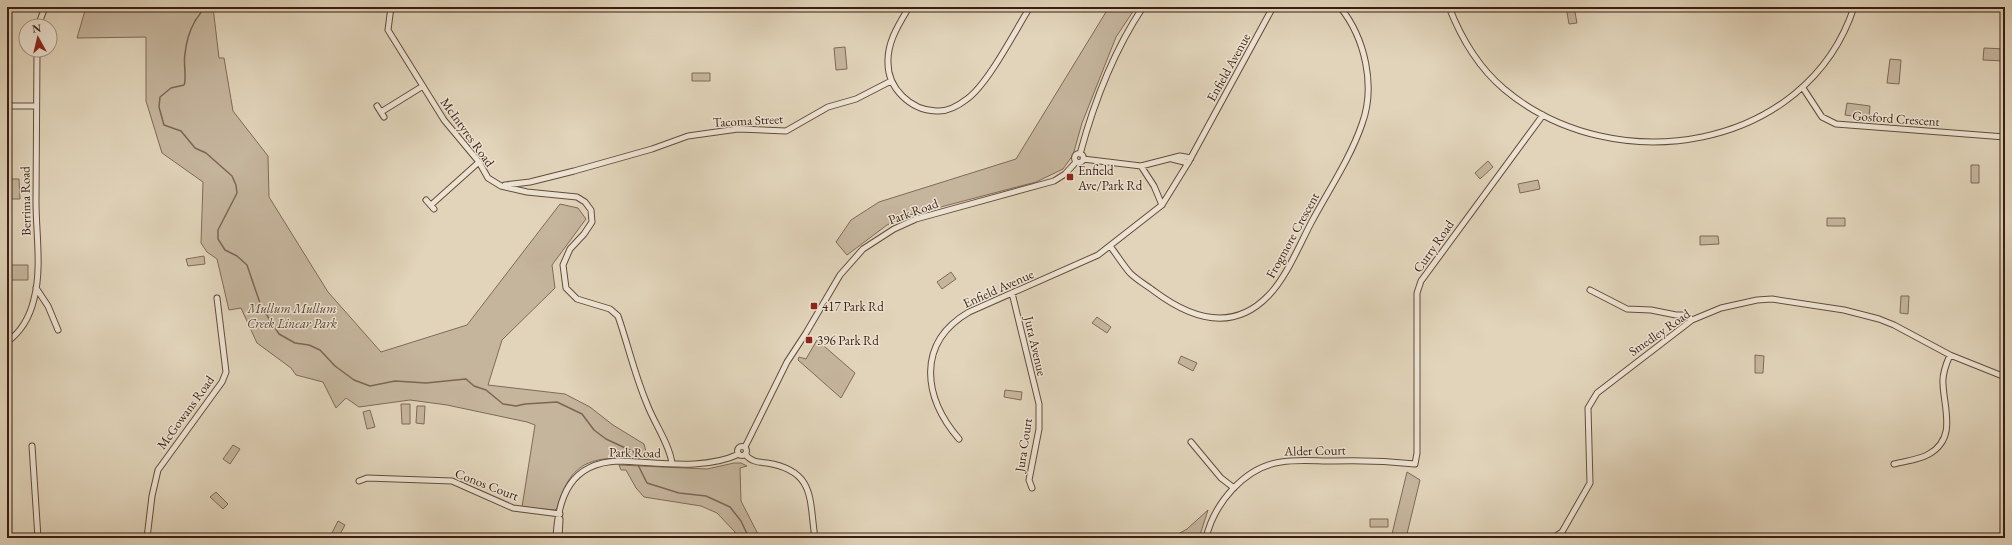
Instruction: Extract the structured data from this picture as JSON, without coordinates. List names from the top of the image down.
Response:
{
  "streets": {
    "street": [
      "Enfield Avenue",
      "Gosford Crescent",
      "Tacoma Street",
      "McIntyres Road",
      "Berrima Road",
      "Park Road",
      "Frogmore Crescent",
      "Curry Road",
      "Smedley Road",
      "Jura Avenue",
      "McGowans Road",
      "Jura Court",
      "Alder Court",
      "Conos Court"
    ]
  },
  "crossings": [
    ["Enfield Avenue", "Frogmore Crescent"],
    ["Enfield Avenue", "Jura Avenue"],
    ["Tacoma Street", "McIntyres Road"],
    ["McIntyres Road", "Park Road"],
    ["Park Road", "Conos Court"],
    ["Curry Road", "Alder Court"],
    ["Jura Avenue", "Jura Court"]
  ],
  "parks": ["Mullum Mullum Creek Linear Park"],
  "places": {
    "transit": ["Enfield Ave/Park Rd", "417 Park Rd", "396 Park Rd"]
  },
  "north": "top"
}
